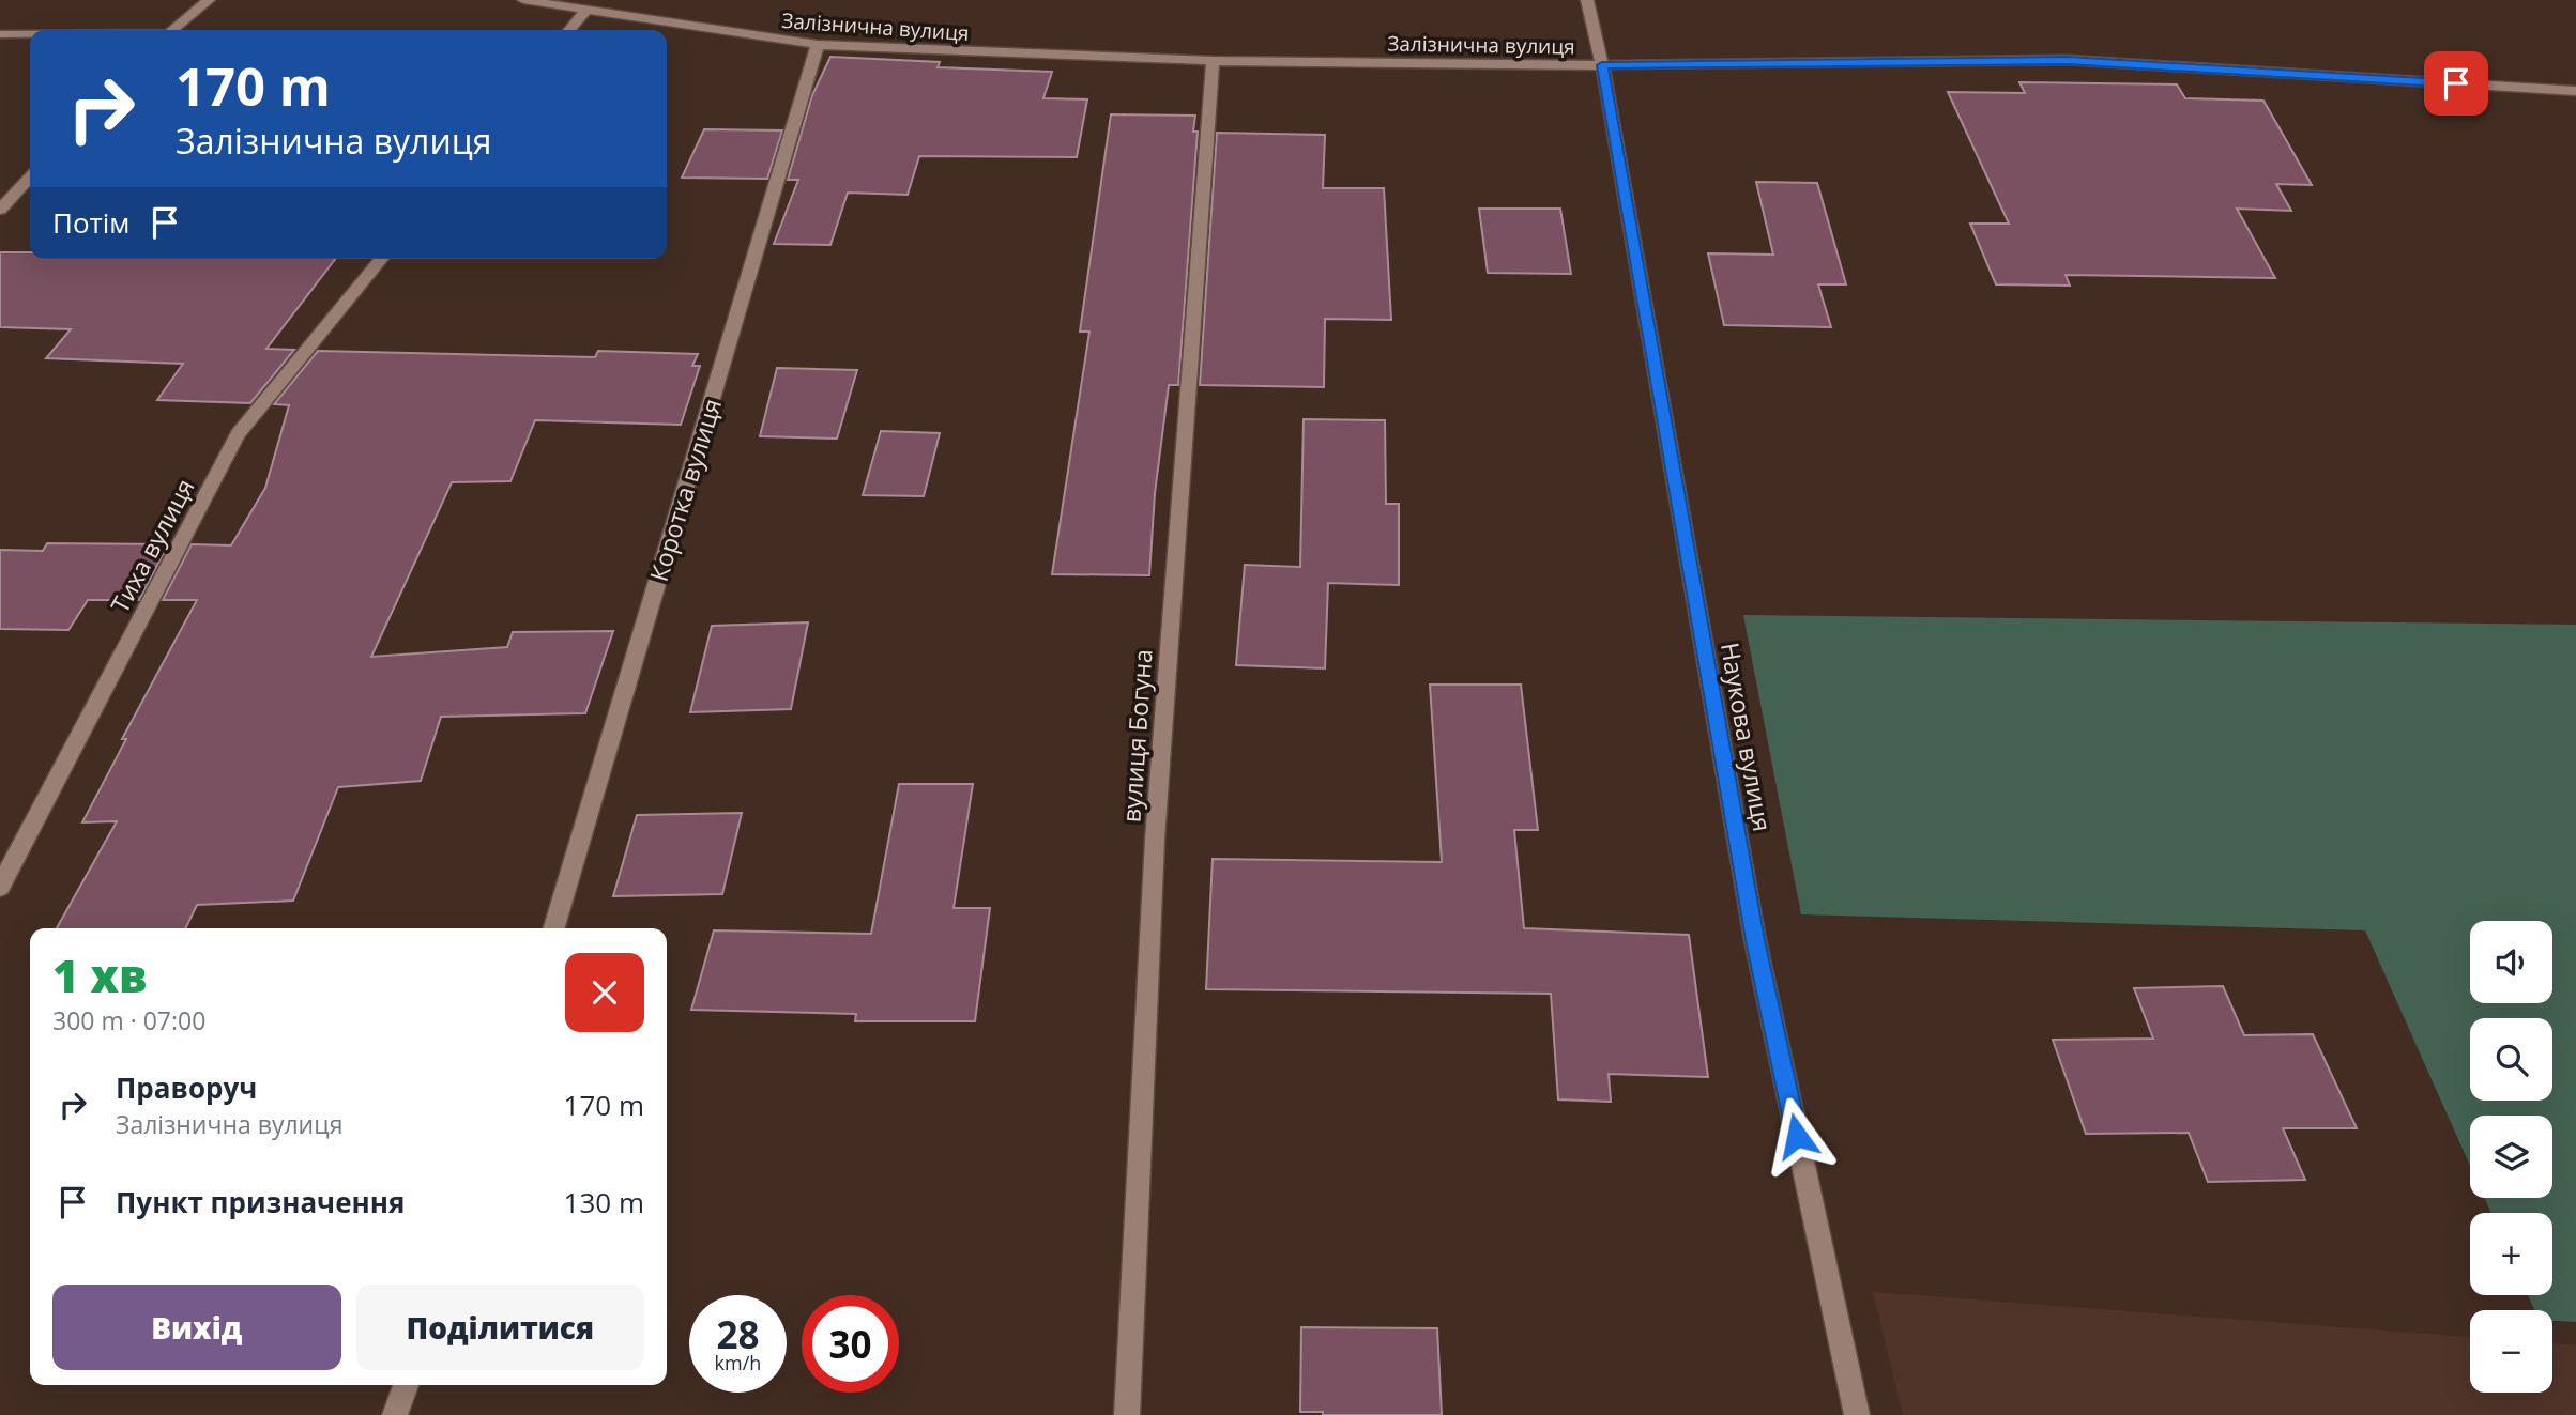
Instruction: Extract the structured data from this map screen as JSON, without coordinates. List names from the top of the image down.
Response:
{
  "streets": {
    "street": [
      "Залізнична вулиця",
      "Коротка вулиця",
      "Тиха вулиця",
      "вулиця Богуна",
      "Наукова вулиця"
    ]
  },
  "crossings": [
    ["Залізнична вулиця", "Коротка вулиця"],
    ["Залізнична вулиця", "вулиця Богуна"],
    ["Залізнична вулиця", "Наукова вулиця"]
  ],
  "page": {
    "turn": ["170 m", "Залізнична вулиця"],
    "then": "Потім",
    "map_buttons": ["+", "−"],
    "heading": ["1 хв", "300 m · 07:00"],
    "list": [
      {
        "name": "Праворуч",
        "note": "Залізнична вулиця",
        "value": "170 m"
      },
      {
        "name": "Пункт призначення",
        "value": "130 m"
      }
    ],
    "buttons": ["Вихід", "Поділитися"],
    "speed": "28 km/h",
    "limit": "30"
  }
}
